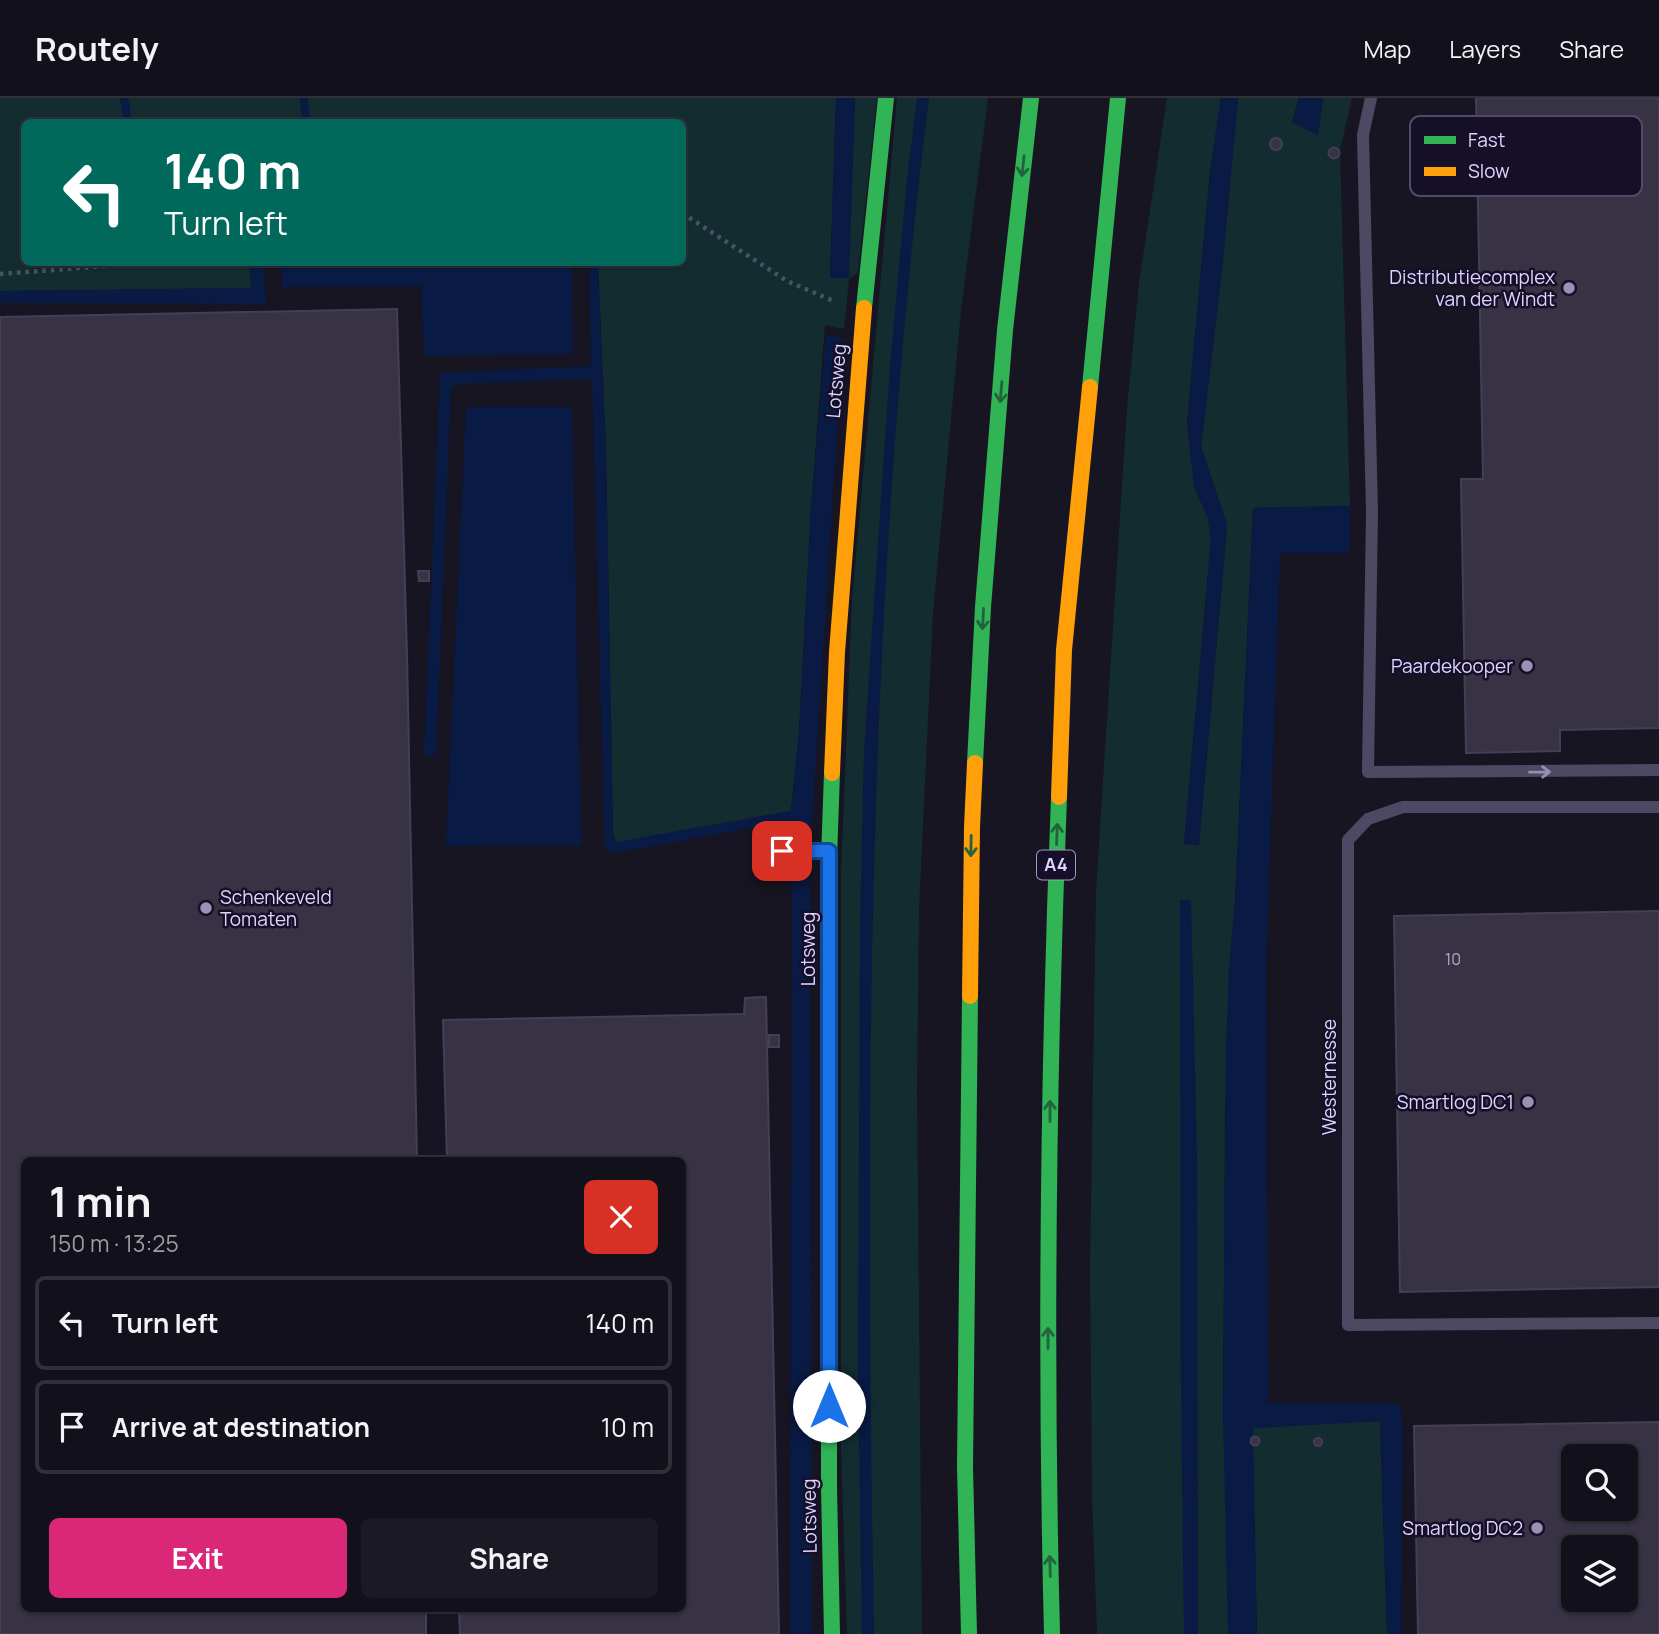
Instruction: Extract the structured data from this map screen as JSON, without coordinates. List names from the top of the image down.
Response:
{
  "streets": {
    "main road": ["Lotsweg", "A4"],
    "lane": ["Westernesse"]
  },
  "places": [
    "Distributiecomplex van der Windt",
    "Paardekooper",
    "Schenkeveld Tomaten",
    "Smartlog DC1",
    "Smartlog DC2"
  ],
  "house_numbers": ["10"],
  "legend": ["Fast", "Slow"],
  "page": {
    "header": "Routely",
    "nav": ["Map", "Layers", "Share"],
    "turn": ["140 m", "Turn left"],
    "heading": ["1 min", "150 m · 13:25"],
    "list": [
      {
        "name": "Turn left",
        "value": "140 m"
      },
      {
        "name": "Arrive at destination",
        "value": "10 m"
      }
    ],
    "buttons": ["Exit", "Share"]
  }
}
